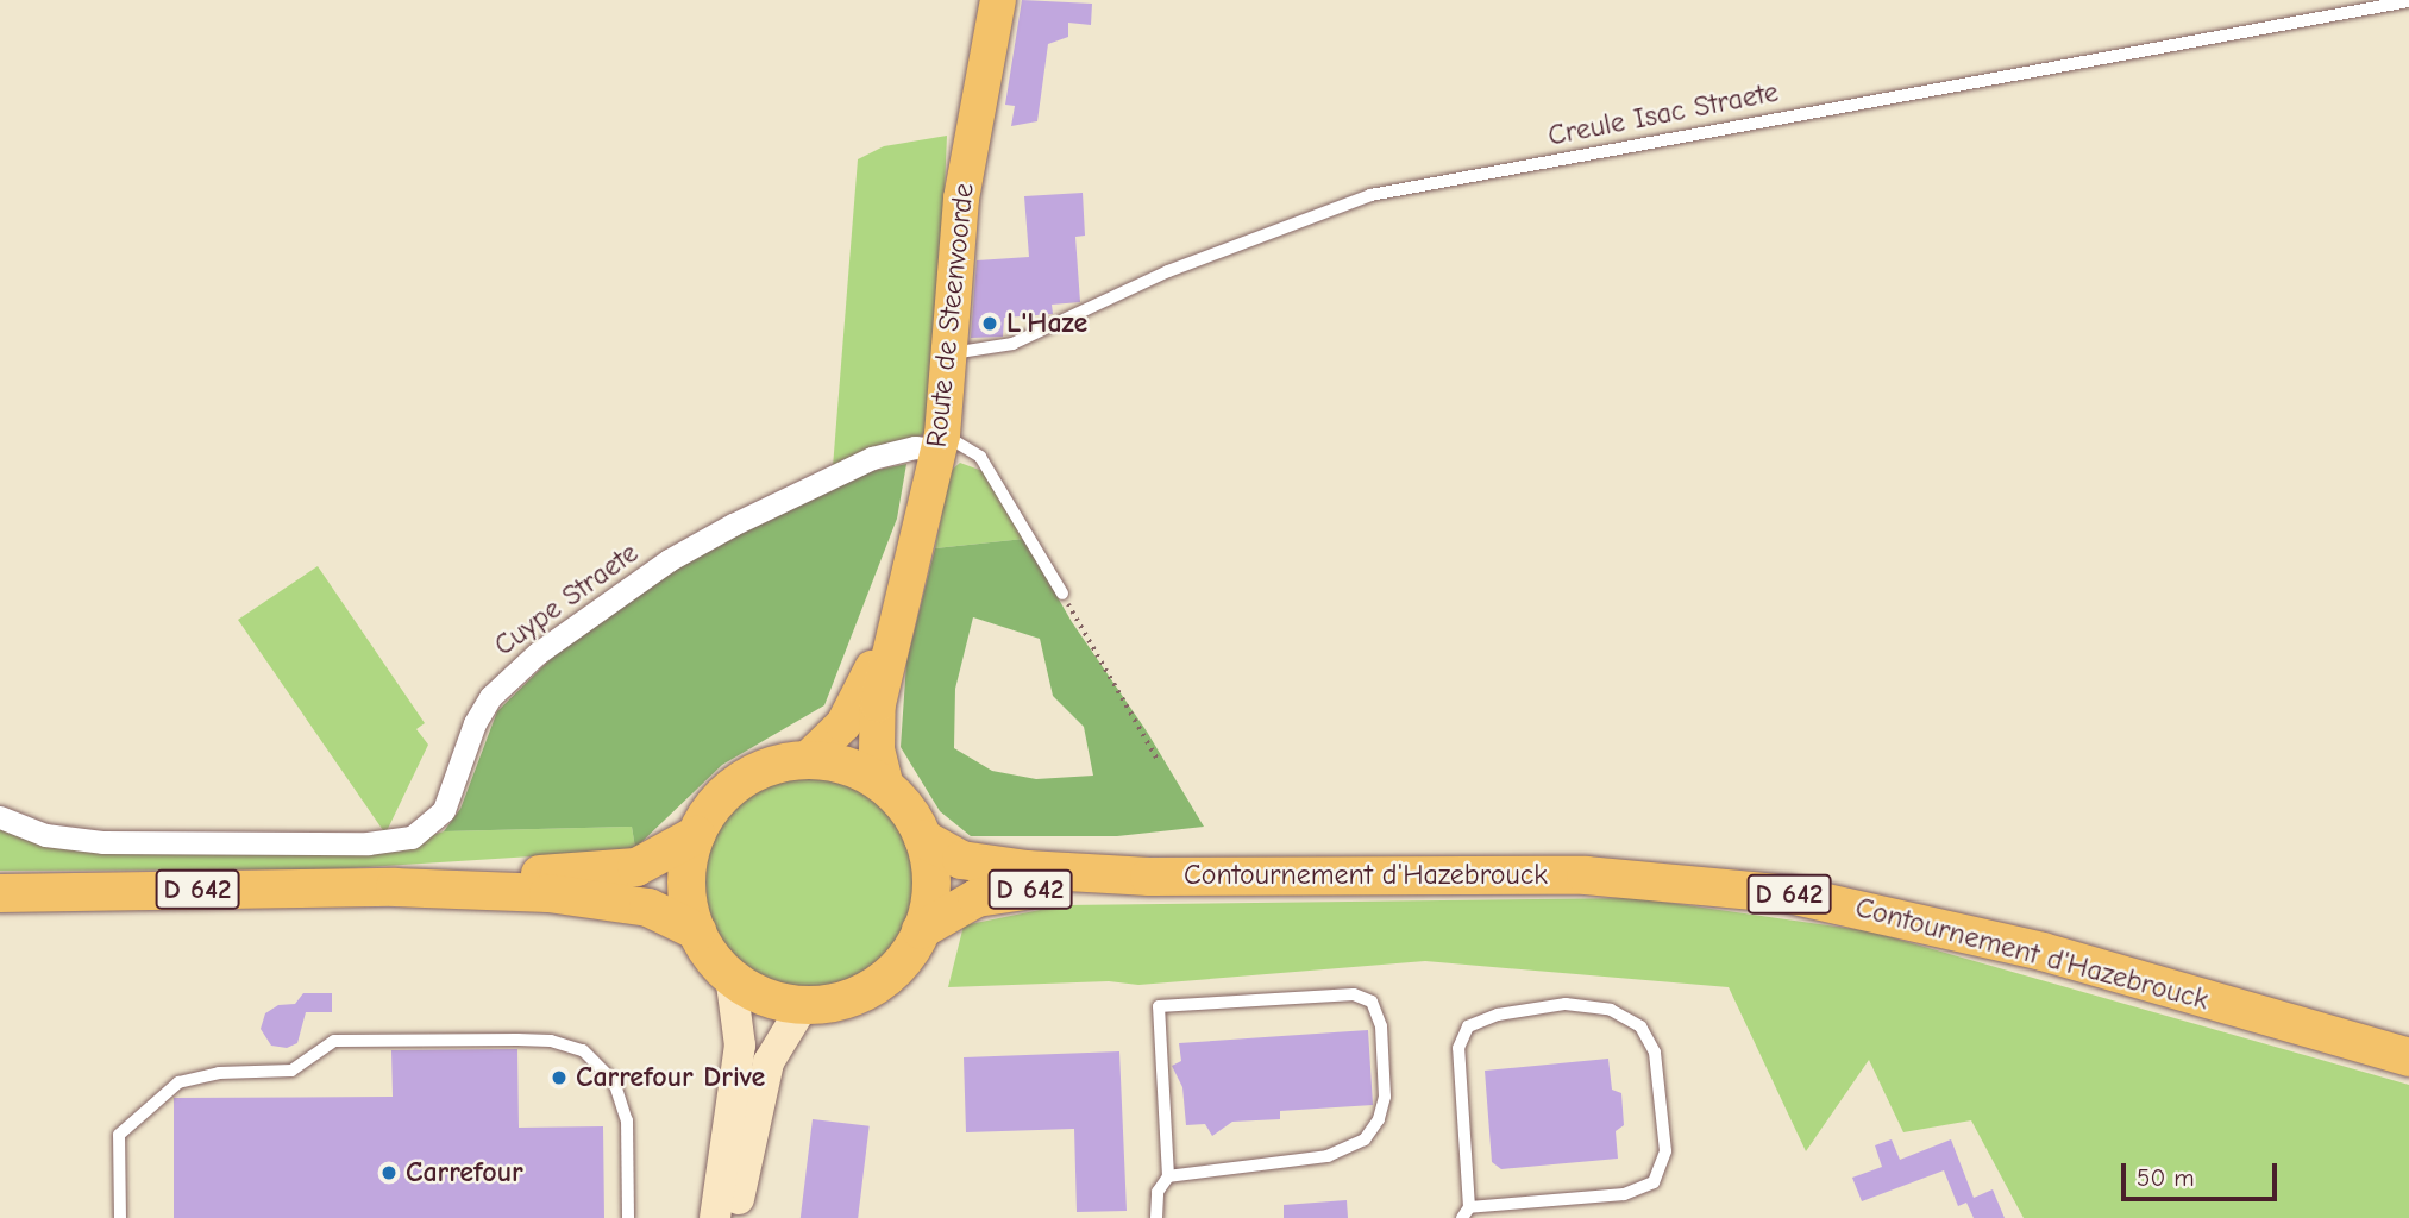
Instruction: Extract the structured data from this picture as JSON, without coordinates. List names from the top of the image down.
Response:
{
  "streets": {
    "highway": ["Contournement d'Hazebrouck", "D 642"],
    "main road": ["Route de Steenvoorde"],
    "street": ["Cuype Straete"],
    "lane": ["Creule Isac Straete"]
  },
  "crossings": [
    ["Creule Isac Straete", "Route de Steenvoorde"],
    ["Route de Steenvoorde", "Cuype Straete"],
    ["Route de Steenvoorde", "Contournement d'Hazebrouck"],
    ["Route de Steenvoorde", "D 642"],
    ["Contournement d'Hazebrouck", "D 642"]
  ],
  "places": ["L'Haze", "Carrefour Drive", "Carrefour"],
  "scale_bar": "50 m"
}
